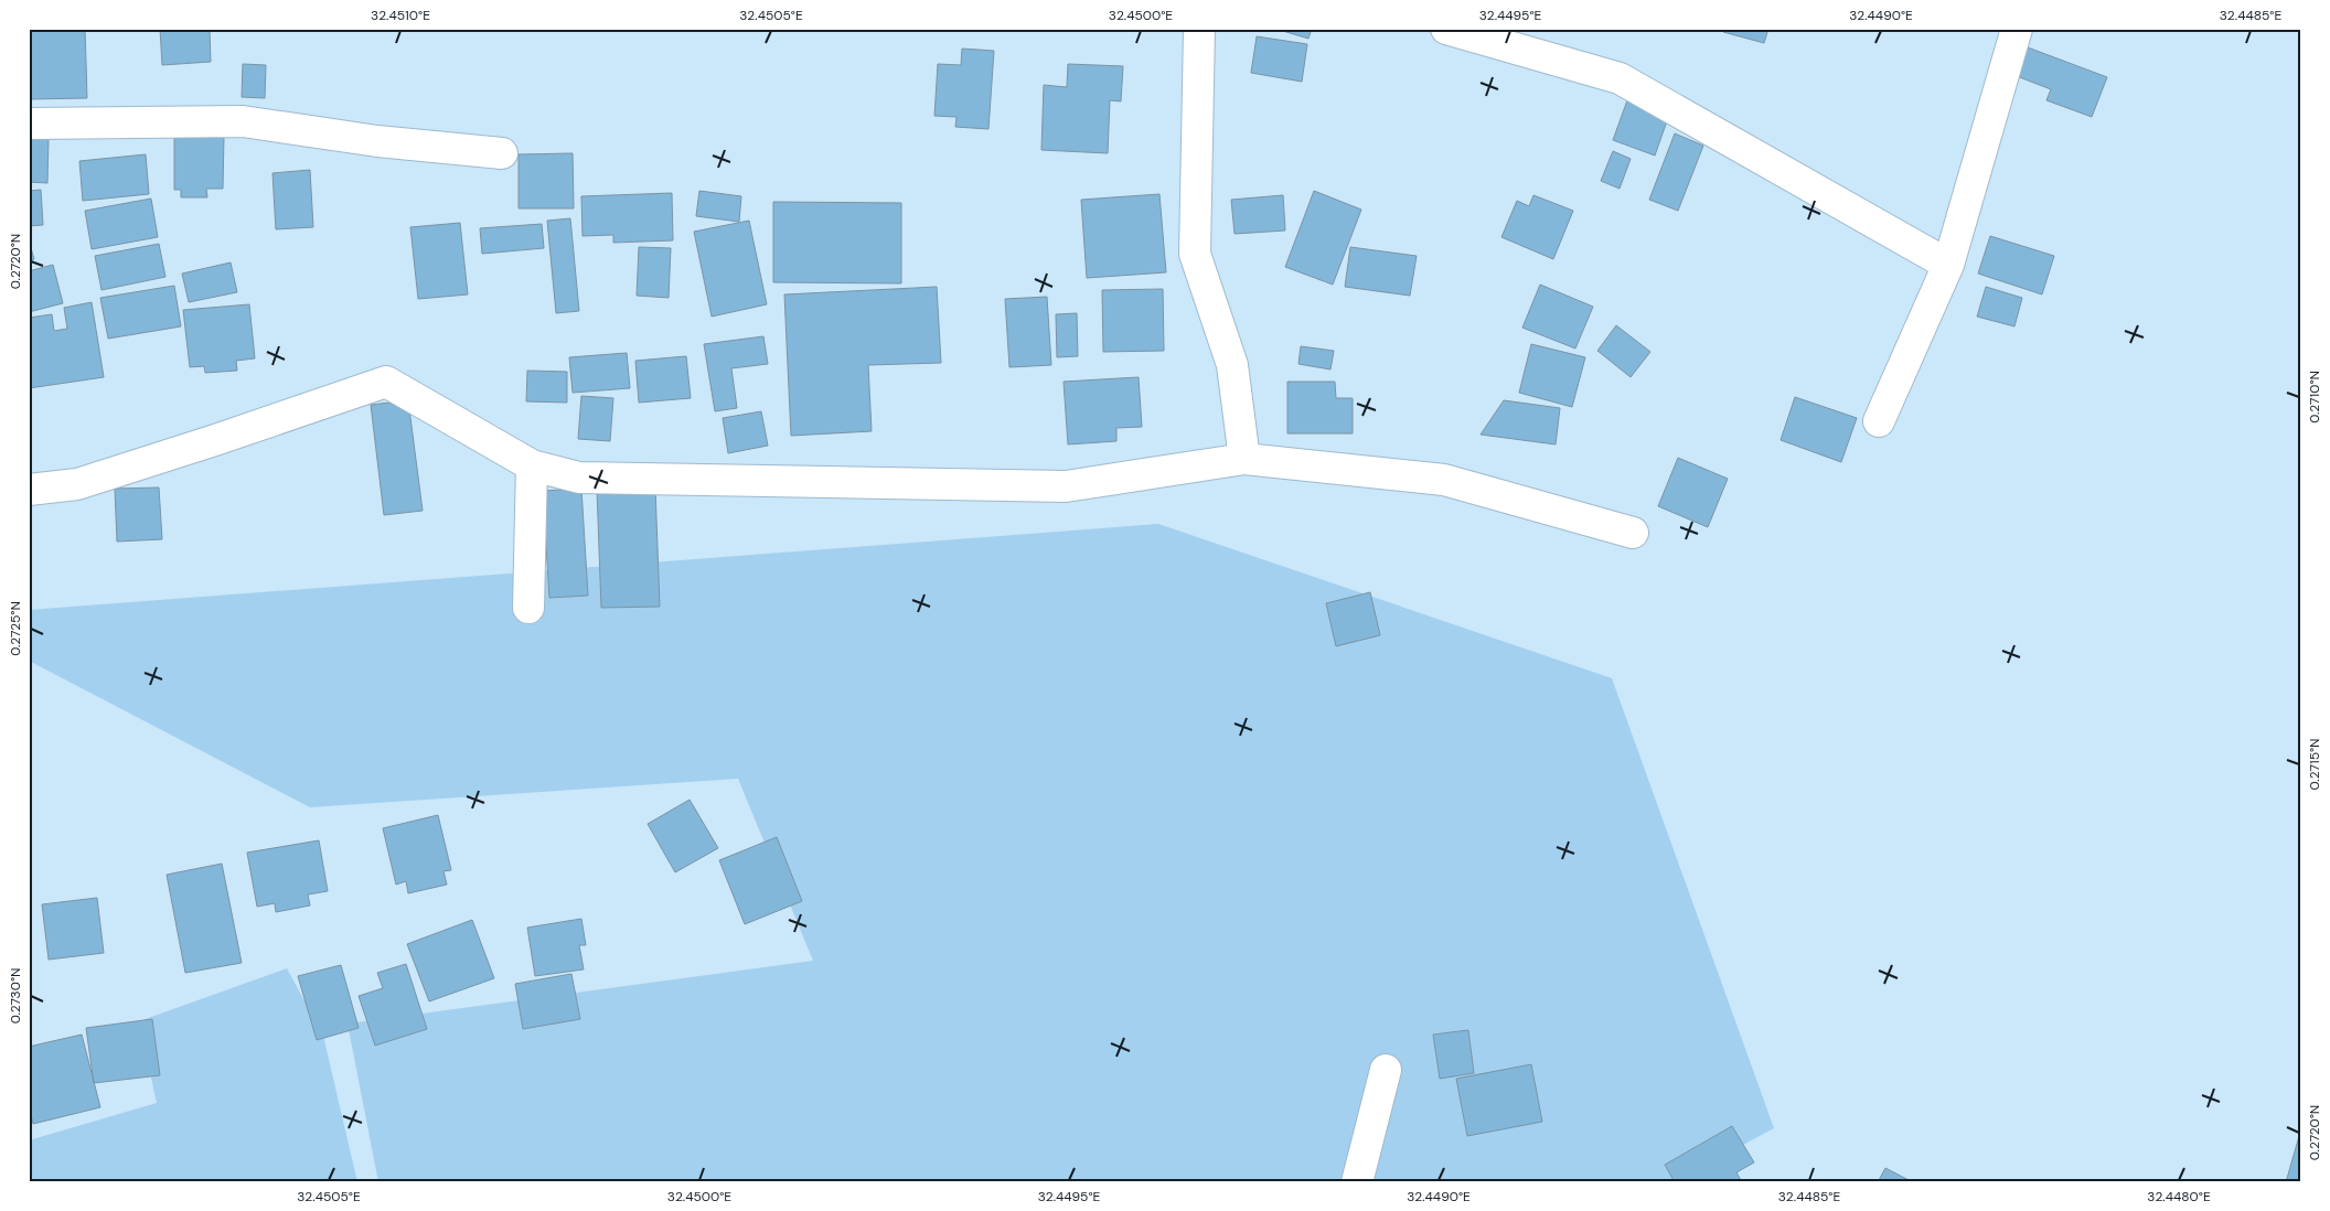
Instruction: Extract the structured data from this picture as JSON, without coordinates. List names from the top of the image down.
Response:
{
  "coordinates": [
    "32.4510°E",
    "32.4505°E",
    "32.4500°E",
    "32.4495°E",
    "32.4490°E",
    "32.4485°E",
    "0.2720°N",
    "0.2710°N",
    "0.2725°N",
    "0.2715°N",
    "0.2730°N",
    "32.4480°E"
  ]
}
